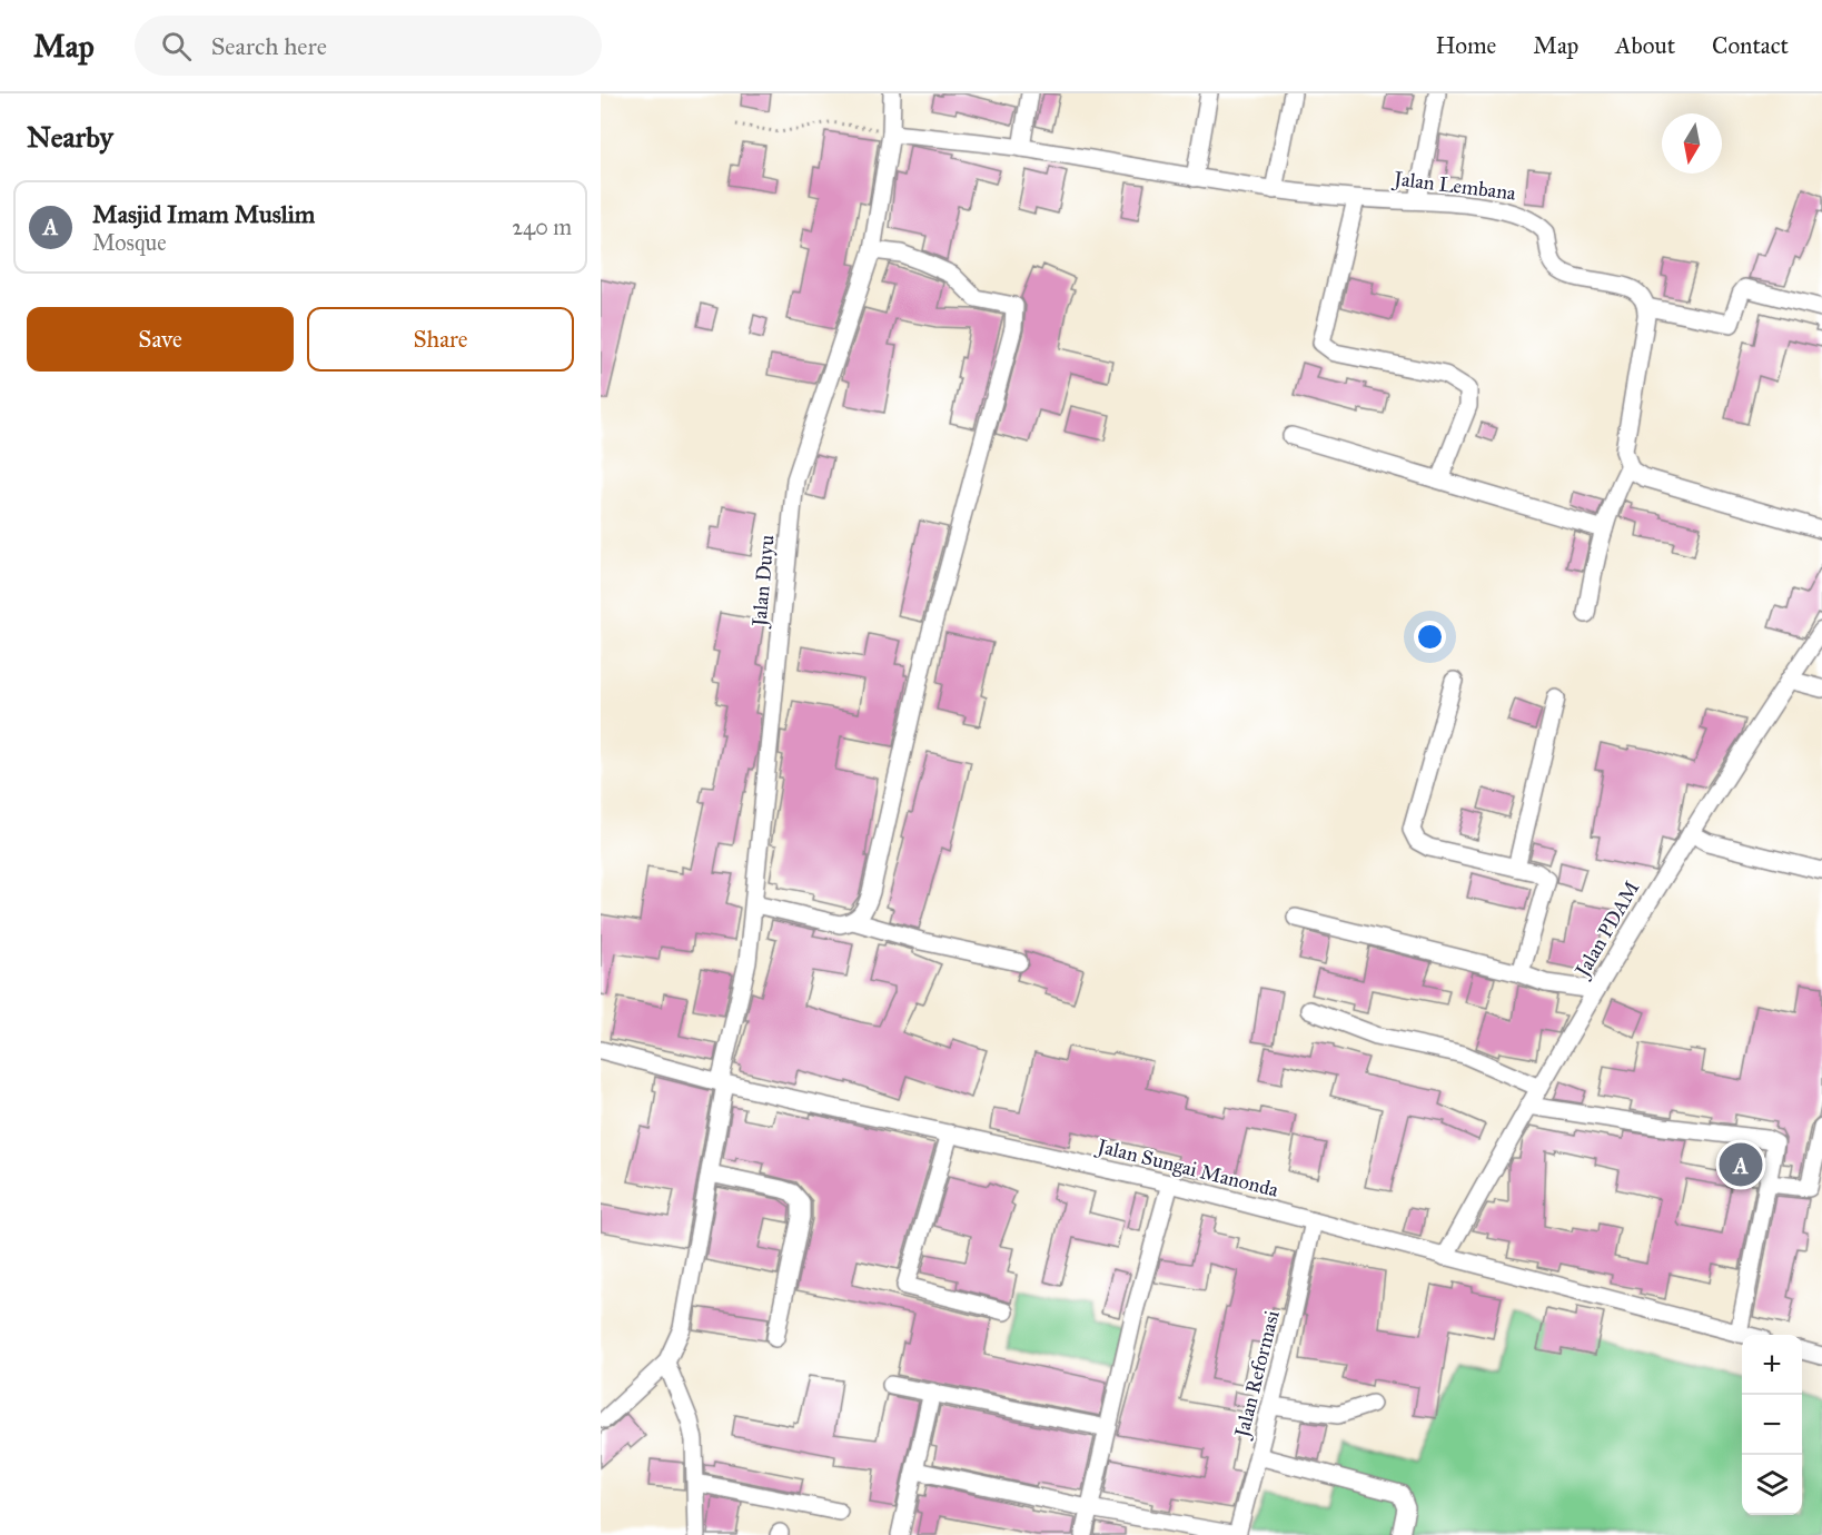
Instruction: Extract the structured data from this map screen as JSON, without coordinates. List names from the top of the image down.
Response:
{
  "streets": {
    "street": [
      "Jalan Lembana",
      "Jalan Duyu",
      "Jalan PDAM",
      "Jalan Sungai Manonda",
      "Jalan Reformasi"
    ]
  },
  "crossings": [
    ["Jalan Lembana", "Jalan Duyu"],
    ["Jalan Duyu", "Jalan Sungai Manonda"],
    ["Jalan PDAM", "Jalan Sungai Manonda"],
    ["Jalan Sungai Manonda", "Jalan Reformasi"]
  ],
  "north": "bottom",
  "page": {
    "header": "Map",
    "search": "Search here",
    "nav": [
      "Home",
      "Map",
      "About",
      "Contact"
    ],
    "heading": "Nearby",
    "list": [
      {
        "mark": "A",
        "name": "Masjid Imam Muslim",
        "note": "Mosque",
        "value": "240 m"
      }
    ],
    "buttons": ["Save", "Share"],
    "pins": "A",
    "map_buttons": ["+", "−"]
  }
}
